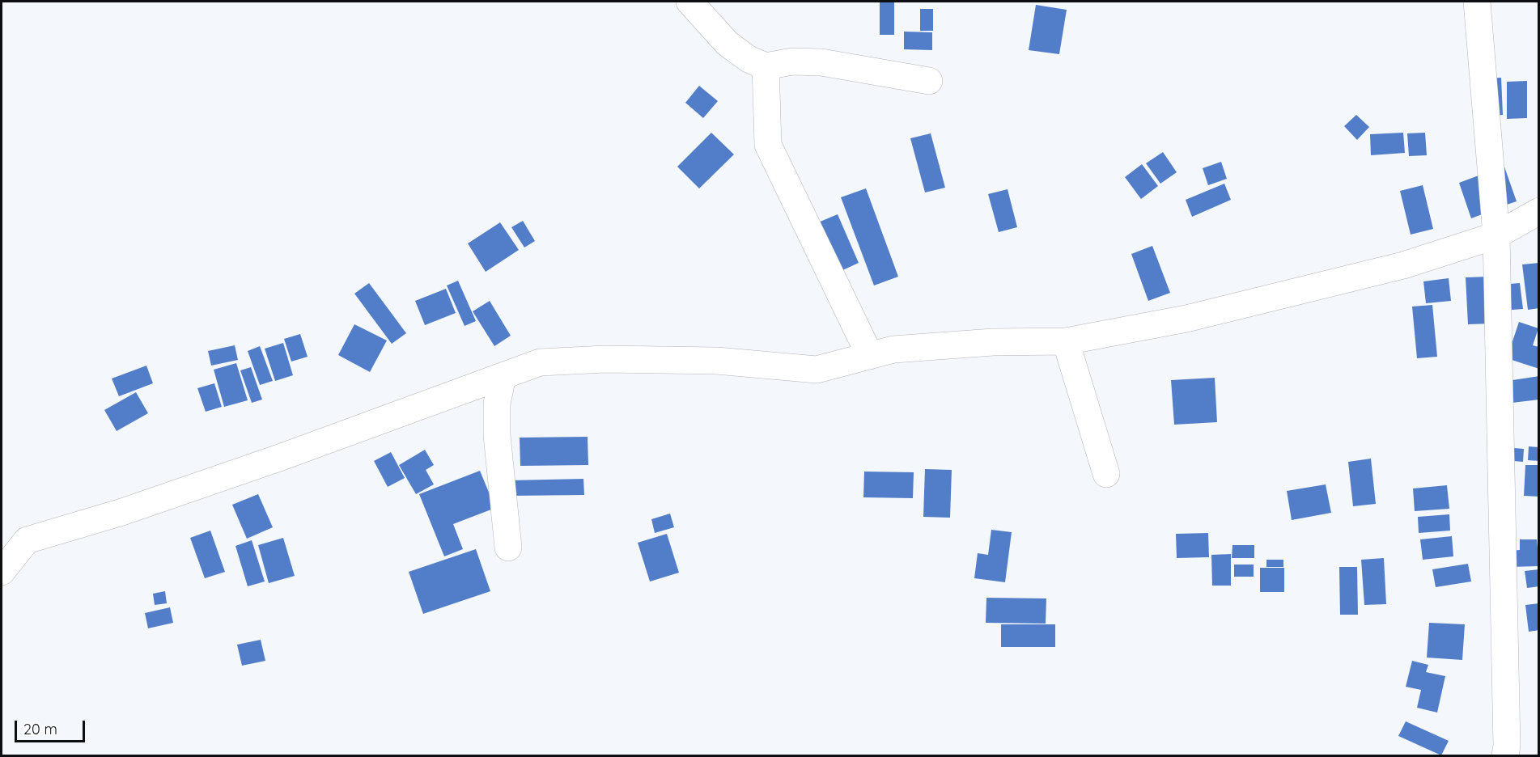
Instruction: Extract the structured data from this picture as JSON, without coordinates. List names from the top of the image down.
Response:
{
  "scale_bar": "20 m"
}
